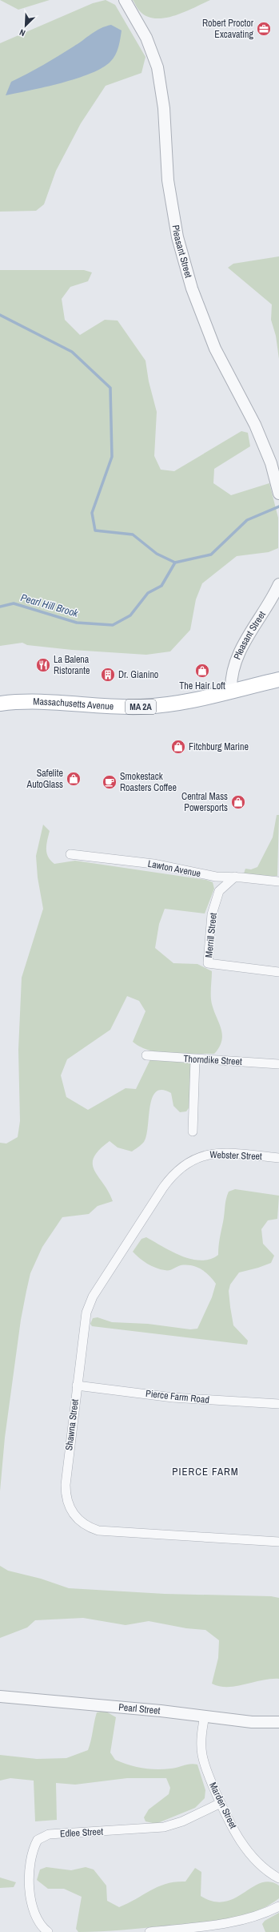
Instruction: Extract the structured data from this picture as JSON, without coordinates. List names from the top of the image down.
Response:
{
  "streets": {
    "main road": ["Massachusetts Avenue", "MA 2A"],
    "street": [
      "Pleasant Street",
      "Lawton Avenue",
      "Merrill Street",
      "Thorndike Street",
      "Webster Street",
      "Pierce Farm Road",
      "Shawna Street",
      "Pearl Street",
      "Marden Street",
      "Edlee Street"
    ]
  },
  "crossings": [
    ["Pleasant Street", "Massachusetts Avenue"],
    ["Lawton Avenue", "Merrill Street"],
    ["Webster Street", "Shawna Street"],
    ["Pierce Farm Road", "Shawna Street"],
    ["Pearl Street", "Marden Street"],
    ["Marden Street", "Edlee Street"]
  ],
  "districts": ["PIERCE FARM"],
  "water": ["Pearl Hill Brook"],
  "places": {
    "office": ["Robert Proctor Excavating"],
    "restaurant": ["La Balena Ristorante"],
    "shop": [
      "The Hair Loft",
      "Fitchburg Marine",
      "Safelite AutoGlass",
      "Central Mass Powersports"
    ],
    "building": ["Dr. Gianino"],
    "cafe": ["Smokestack Roasters Coffee"]
  },
  "north": "bottom left"
}
